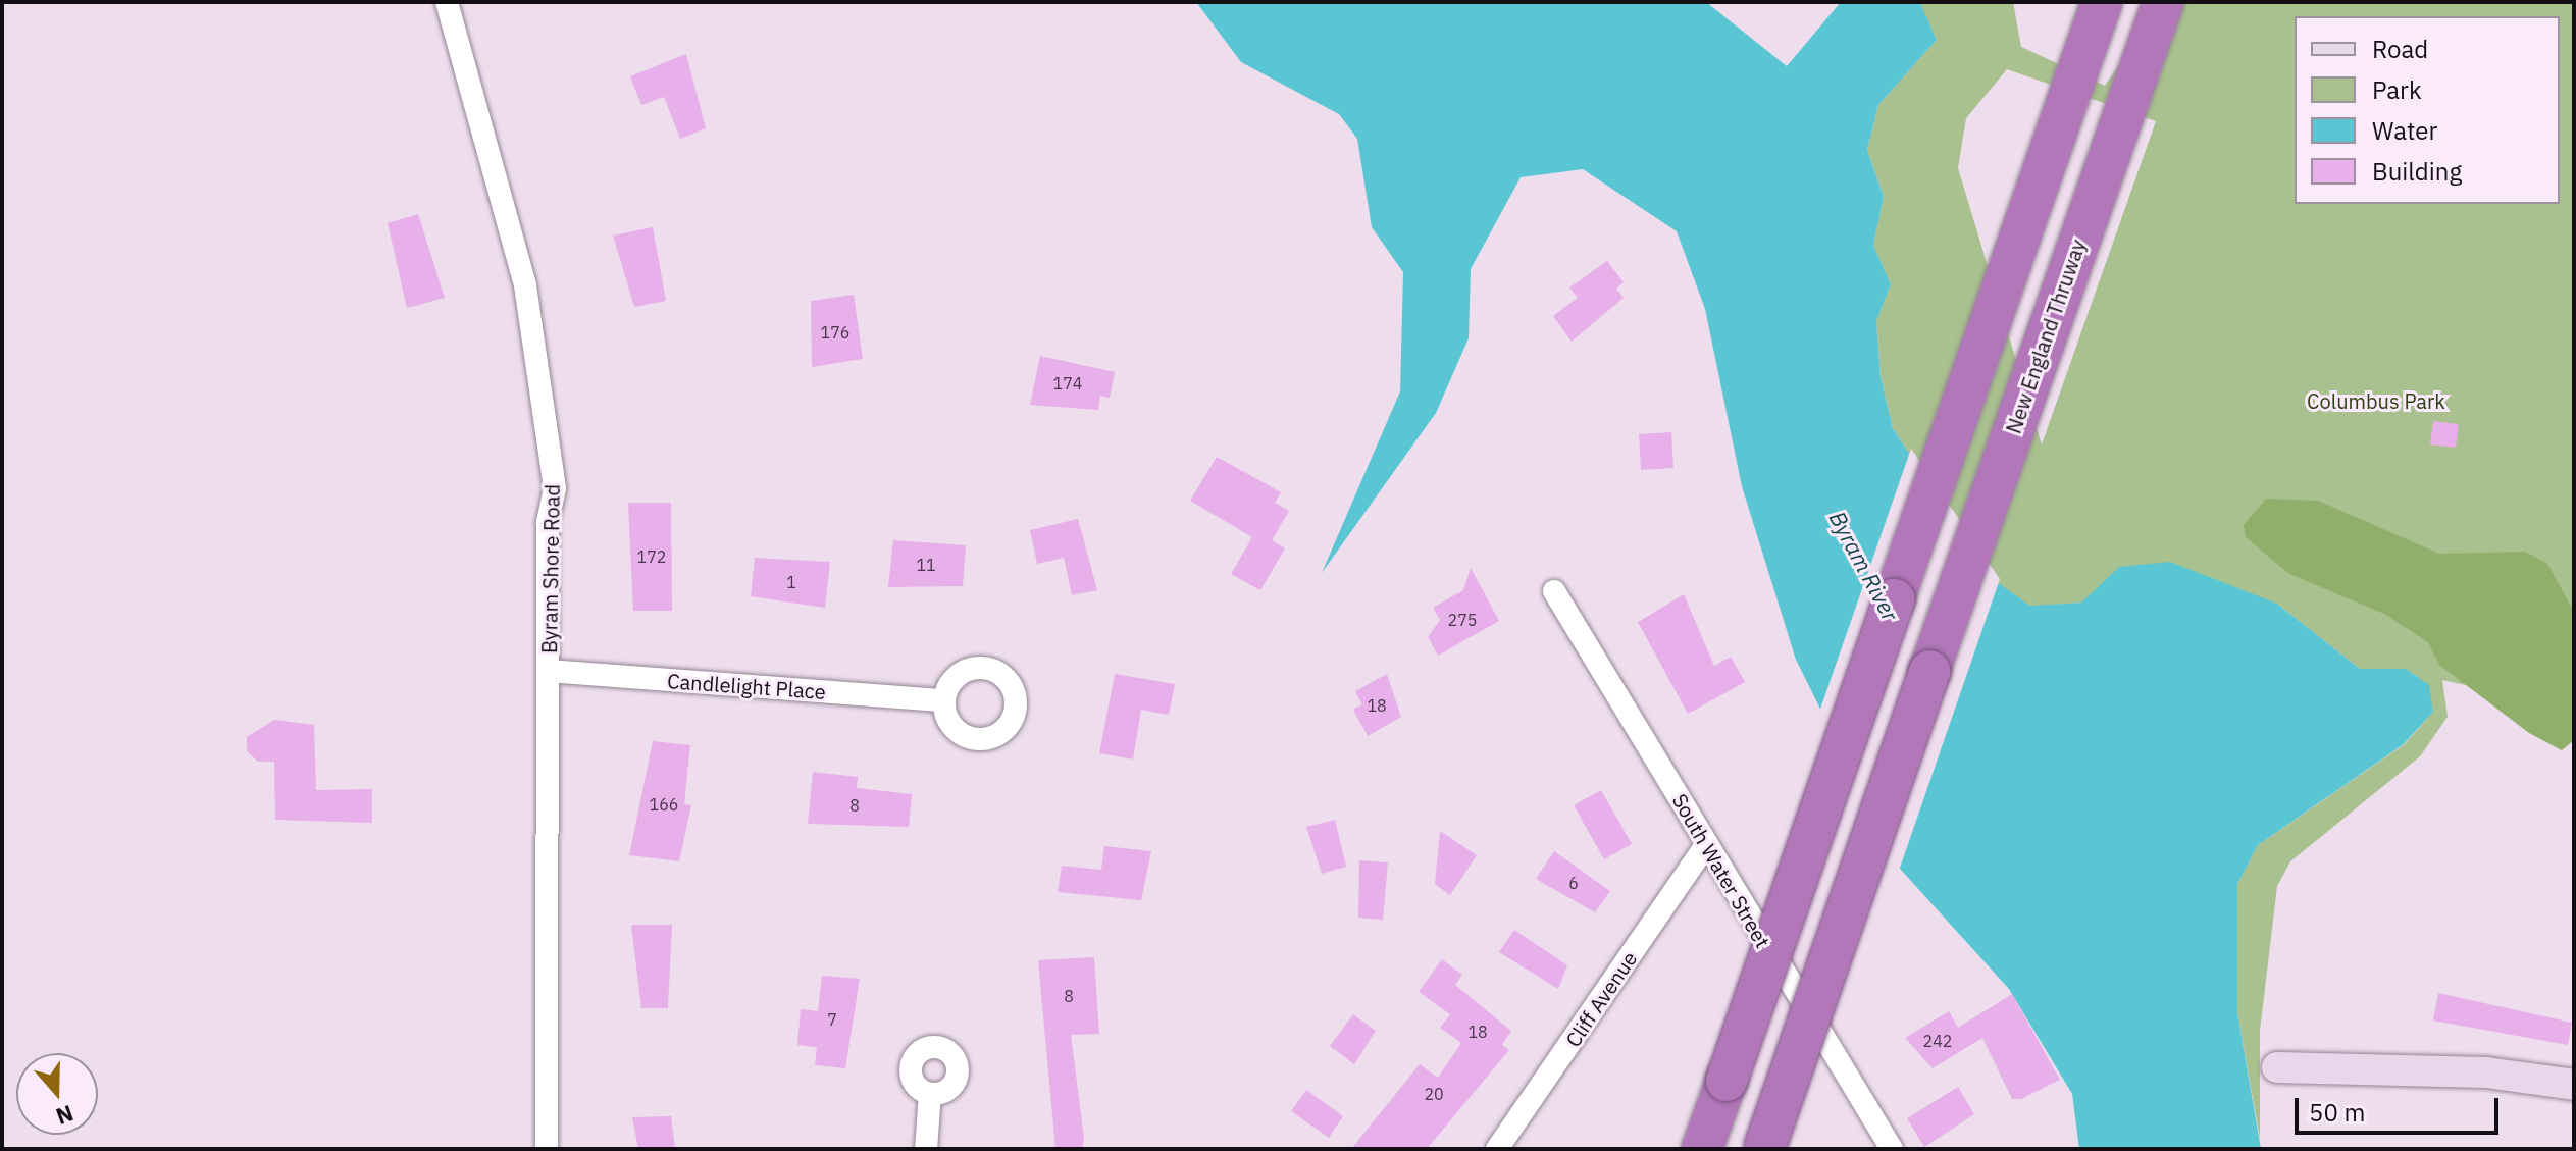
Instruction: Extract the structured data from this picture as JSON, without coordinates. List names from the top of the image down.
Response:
{
  "streets": {
    "highway": ["New England Thruway"],
    "street": [
      "Byram Shore Road",
      "Candlelight Place",
      "South Water Street",
      "Cliff Avenue"
    ]
  },
  "crossings": [
    ["Byram Shore Road", "Candlelight Place"],
    ["South Water Street", "Cliff Avenue"]
  ],
  "water": ["Byram River"],
  "parks": ["Columbus Park"],
  "house_numbers": [
    "176",
    "174",
    "172",
    "11",
    "1",
    "275",
    "18",
    "166",
    "8",
    "6",
    "8",
    "7",
    "18",
    "242",
    "20"
  ],
  "legend": [
    "Road",
    "Park",
    "Water",
    "Building"
  ],
  "scale_bar": "50 m",
  "north": "bottom"
}
